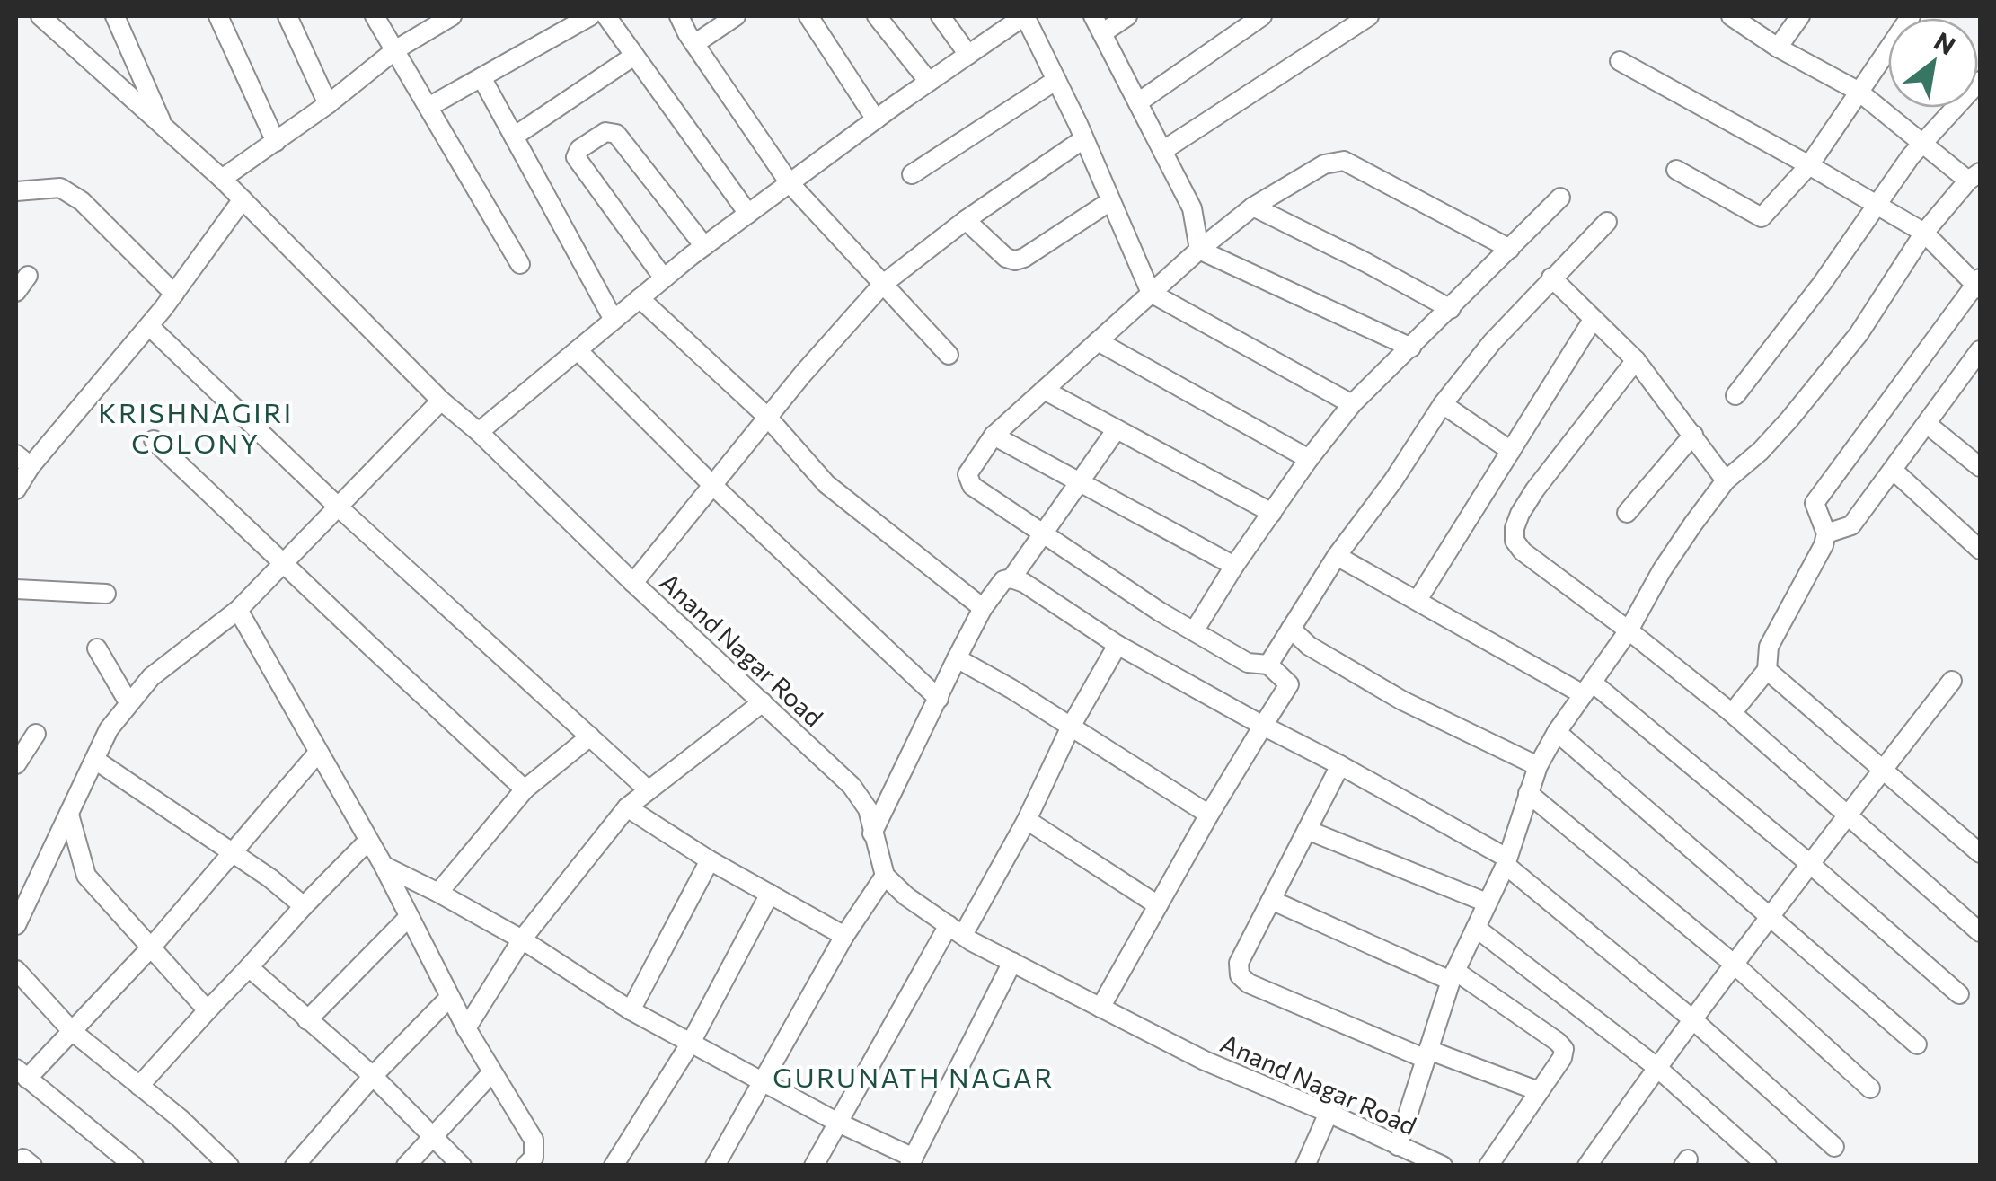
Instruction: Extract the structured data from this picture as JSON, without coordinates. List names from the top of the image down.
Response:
{
  "streets": {
    "street": ["Anand Nagar Road"]
  },
  "districts": ["KRISHNAGIRI COLONY", "GURUNATH NAGAR"],
  "north": "top right"
}
